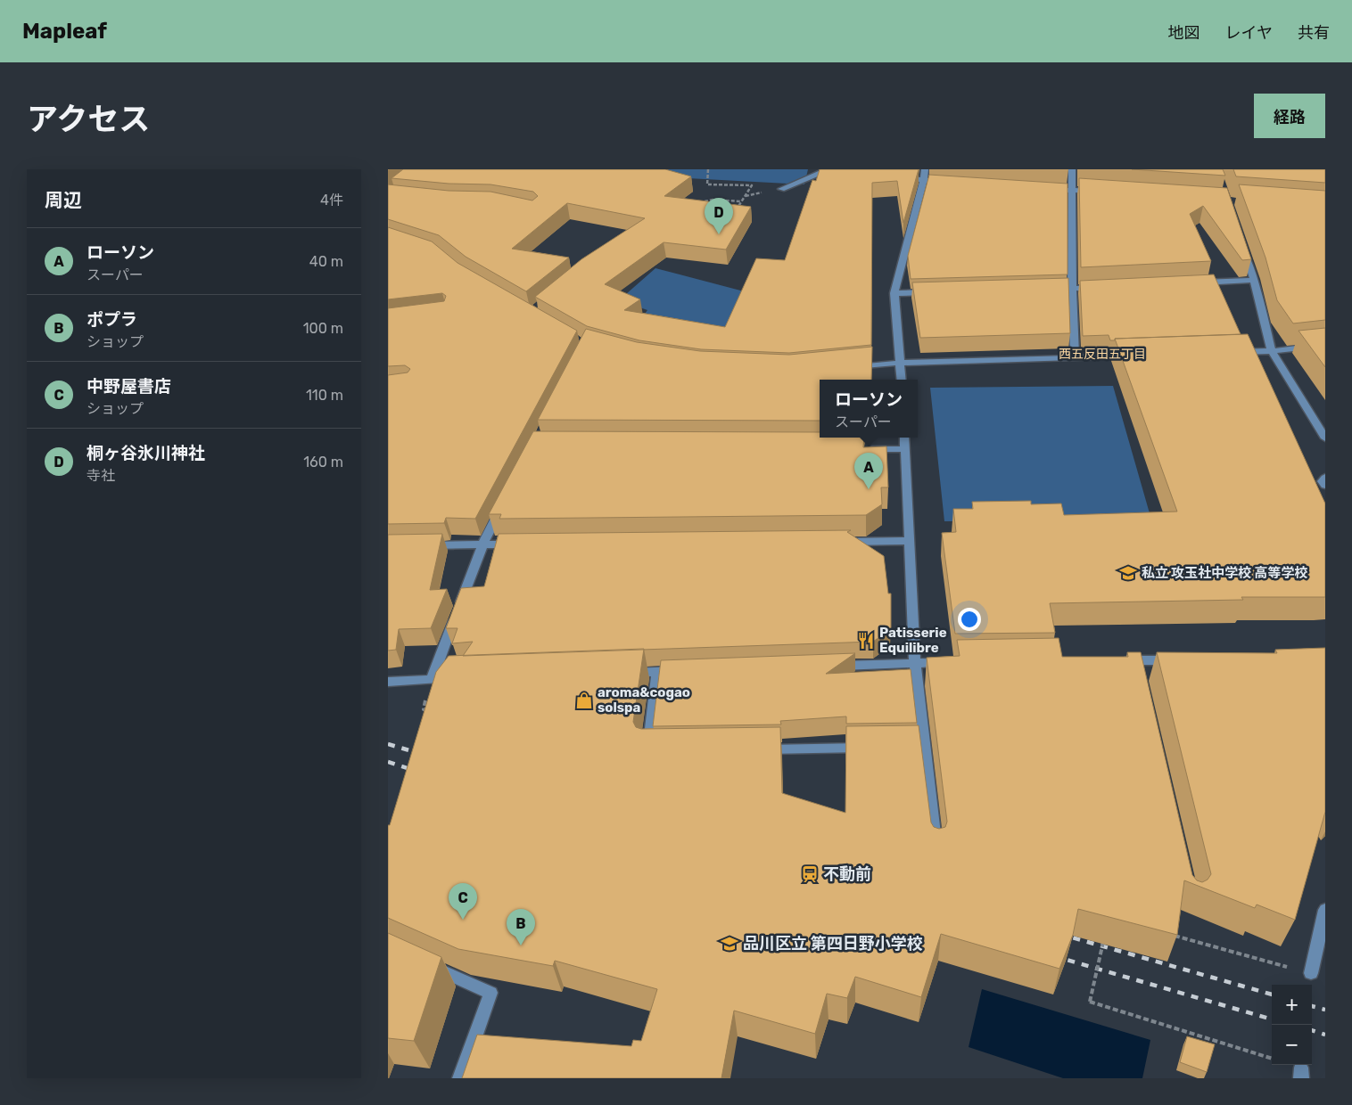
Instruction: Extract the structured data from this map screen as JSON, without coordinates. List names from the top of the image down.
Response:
{
  "districts": ["西五反田五丁目"],
  "places": {
    "school or university": ["私立 攻玉社中学校 高等学校", "品川区立 第四日野小学校"],
    "restaurant": ["Patisserie Equilibre"],
    "shop": ["aroma&cogao solspa"],
    "station": ["不動前"]
  },
  "page": {
    "header": "Mapleaf",
    "nav": ["地図", "レイヤ", "共有"],
    "title": "アクセス",
    "buttons": "経路",
    "heading": ["周辺", "4件"],
    "pins": [
      "D",
      "A",
      "C",
      "B"
    ],
    "list": [
      {
        "mark": "A",
        "name": "ローソン",
        "note": "スーパー",
        "value": "40 m"
      },
      {
        "mark": "B",
        "name": "ポプラ",
        "note": "ショップ",
        "value": "100 m"
      },
      {
        "mark": "C",
        "name": "中野屋書店",
        "note": "ショップ",
        "value": "110 m"
      },
      {
        "mark": "D",
        "name": "桐ヶ谷氷川神社",
        "note": "寺社",
        "value": "160 m"
      }
    ],
    "popup": ["ローソン", "スーパー"],
    "map_buttons": ["+", "−"]
  }
}
